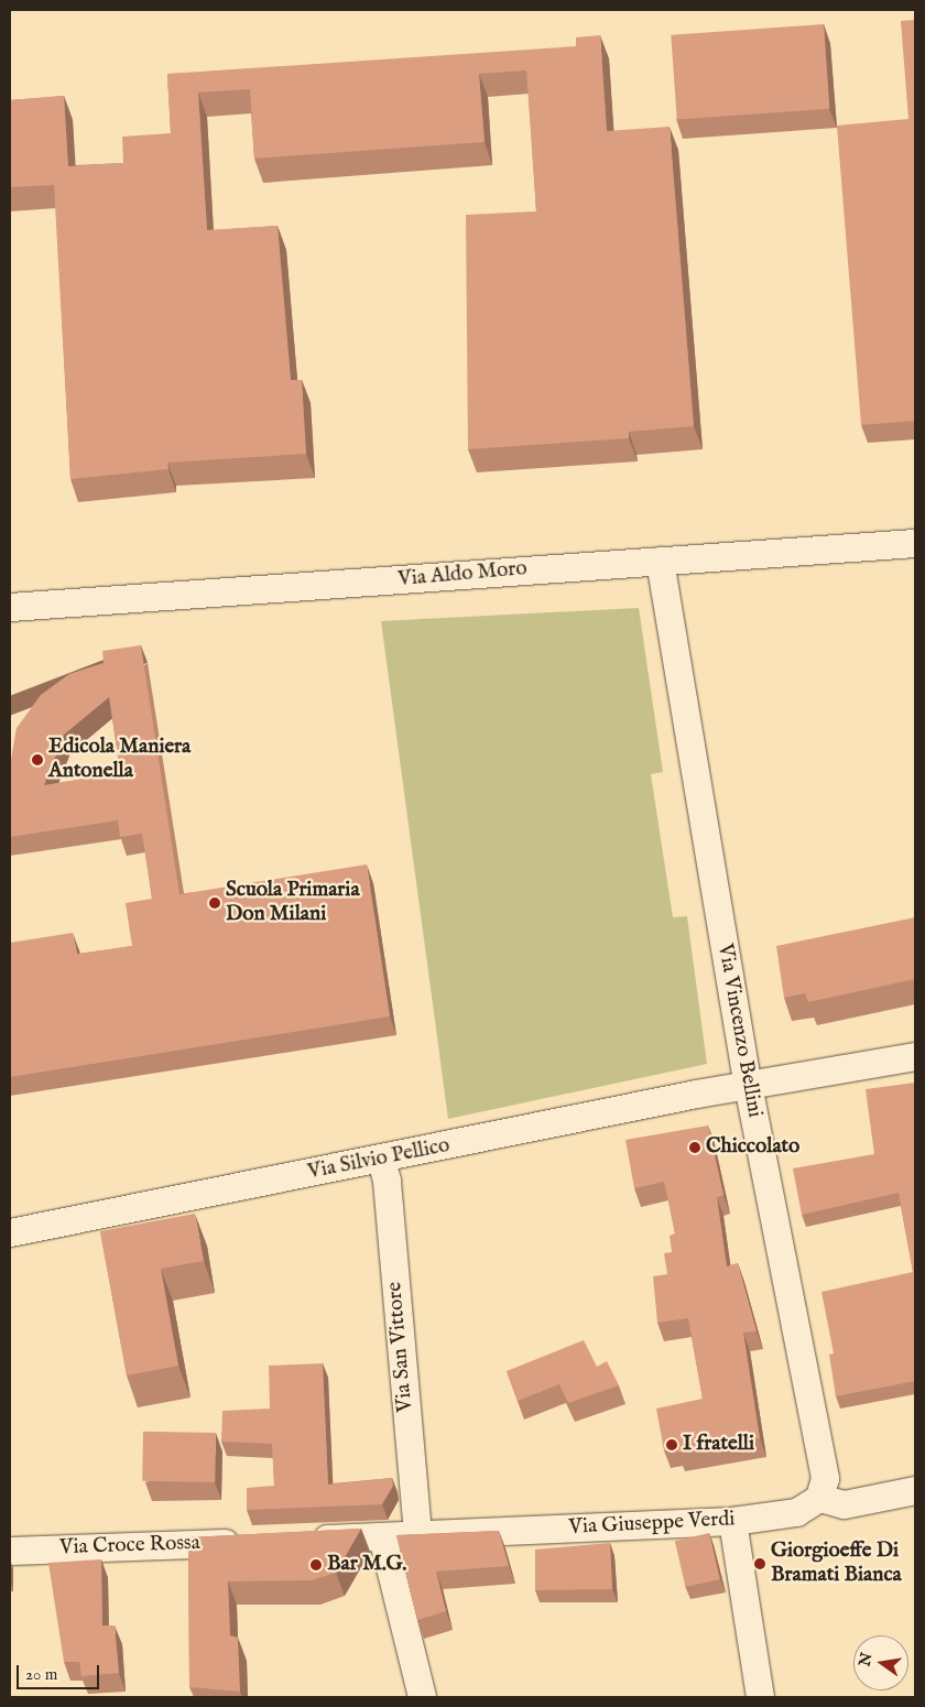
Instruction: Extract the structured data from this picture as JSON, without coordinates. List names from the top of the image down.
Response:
{
  "streets": {
    "street": [
      "Via Aldo Moro",
      "Via Vincenzo Bellini",
      "Via Silvio Pellico",
      "Via San Vittore",
      "Via Giuseppe Verdi",
      "Via Croce Rossa"
    ]
  },
  "crossings": [
    ["Via Aldo Moro", "Via Vincenzo Bellini"],
    ["Via Vincenzo Bellini", "Via Silvio Pellico"],
    ["Via Vincenzo Bellini", "Via Giuseppe Verdi"],
    ["Via Silvio Pellico", "Via San Vittore"],
    ["Via San Vittore", "Via Giuseppe Verdi"]
  ],
  "places": [
    "Edicola Maniera Antonella",
    "Scuola Primaria Don Milani",
    "Chiccolato",
    "I fratelli",
    "Giorgioeffe Di Bramati Bianca",
    "Bar M.G."
  ],
  "scale_bar": "20 m",
  "north": "left"
}
